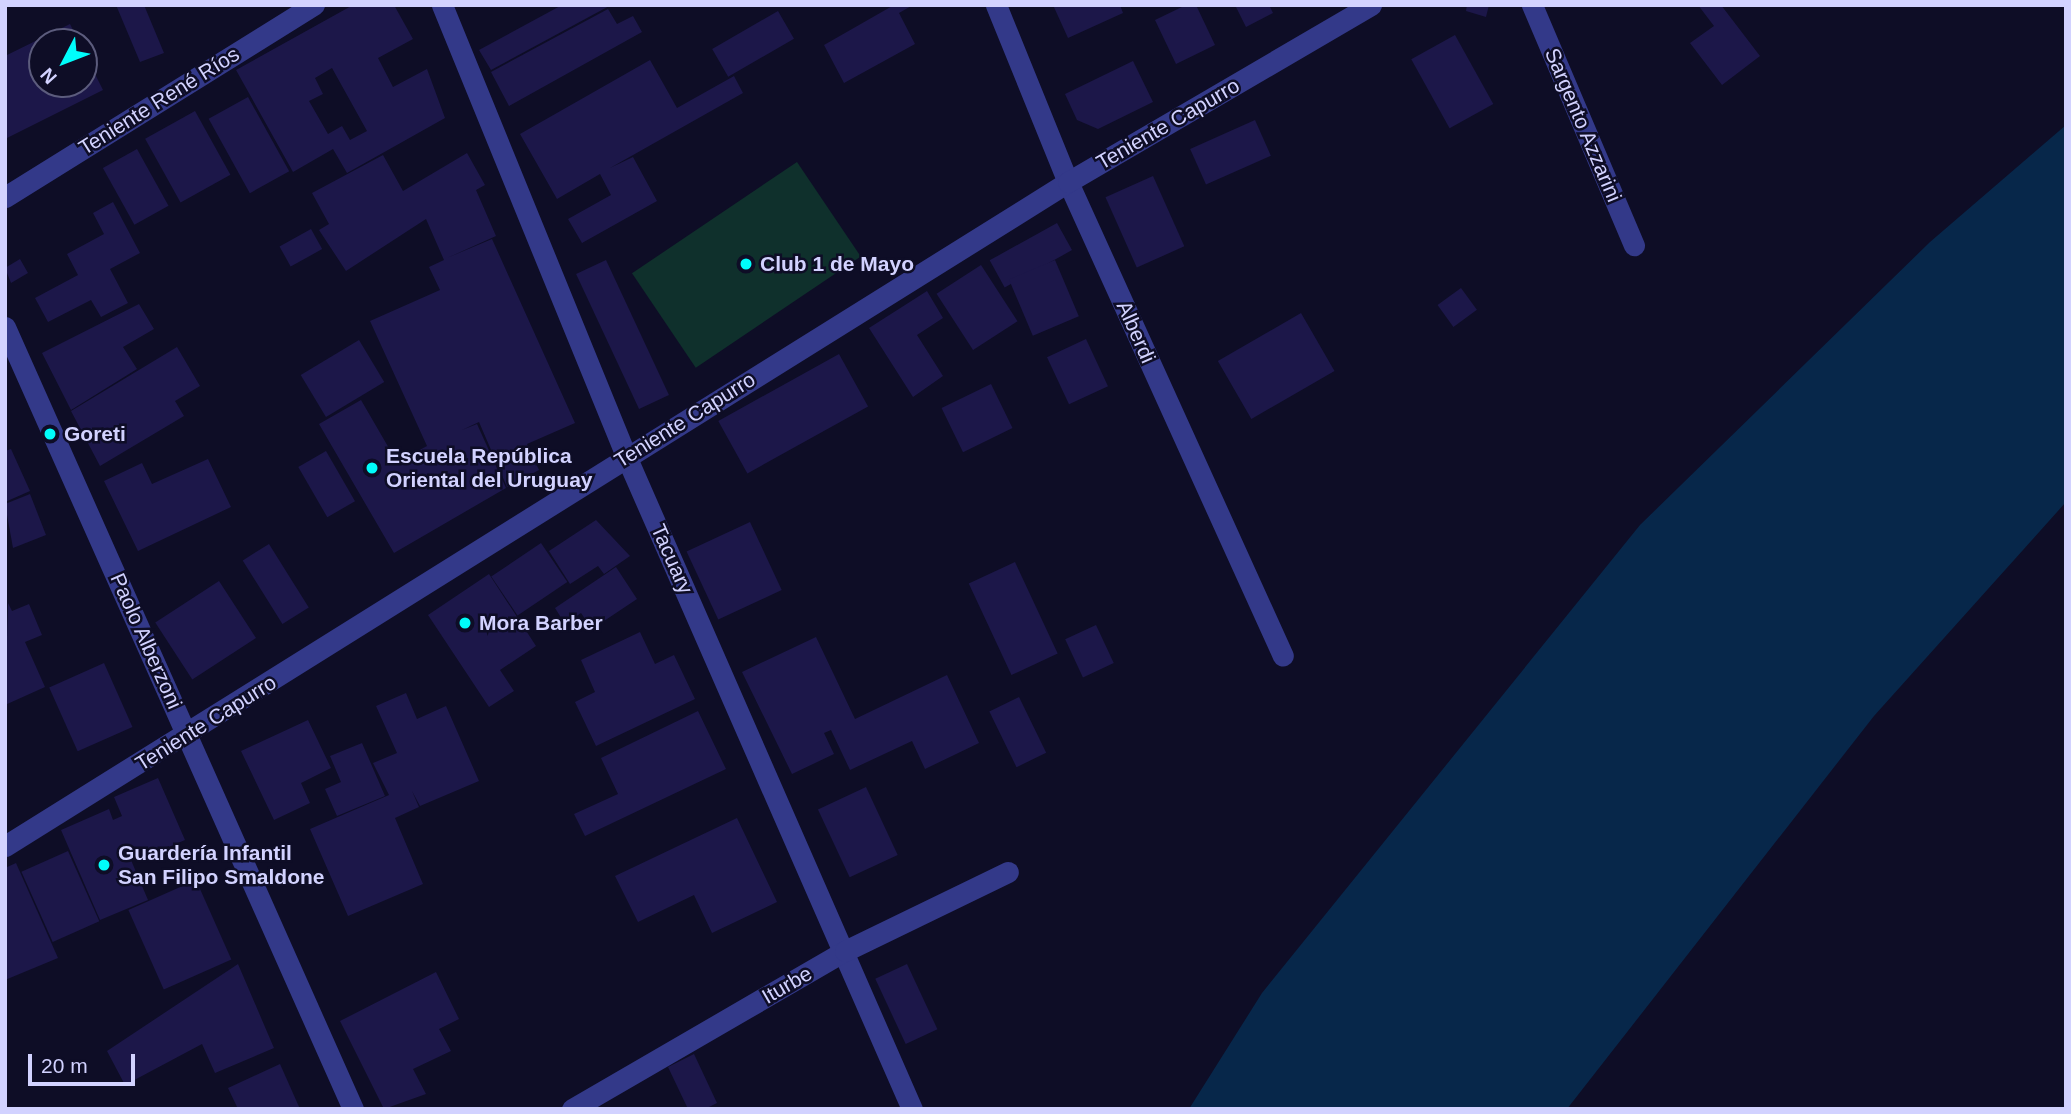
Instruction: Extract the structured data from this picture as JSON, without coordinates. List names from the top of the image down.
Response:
{
  "streets": {
    "street": [
      "Teniente René Ríos",
      "Teniente Capurro",
      "Sargento Azzarini",
      "Alberdi",
      "Tacuary",
      "Paolo Alberzoni",
      "Iturbe"
    ]
  },
  "crossings": [
    ["Teniente Capurro", "Alberdi"],
    ["Teniente Capurro", "Tacuary"],
    ["Teniente Capurro", "Paolo Alberzoni"],
    ["Tacuary", "Iturbe"]
  ],
  "places": [
    "Club 1 de Mayo",
    "Goreti",
    "Escuela República Oriental del Uruguay",
    "Mora Barber",
    "Guardería Infantil San Filipo Smaldone"
  ],
  "scale_bar": "20 m",
  "north": "bottom left"
}
